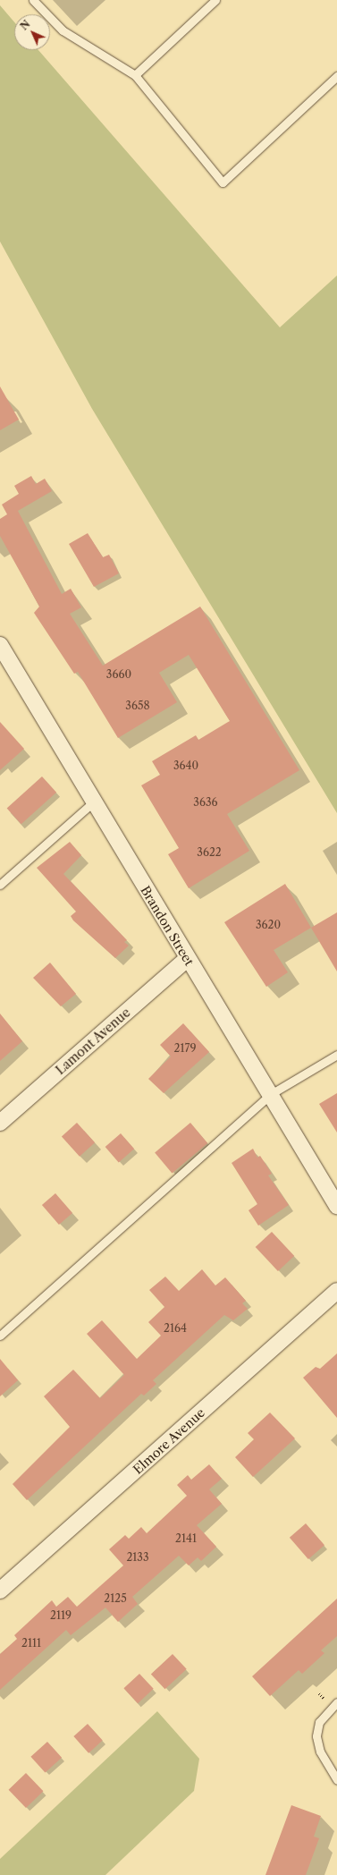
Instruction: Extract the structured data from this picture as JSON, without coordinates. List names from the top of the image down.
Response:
{
  "streets": {
    "street": ["Brandon Street", "Lamont Avenue", "Elmore Avenue"]
  },
  "crossings": [
    ["Brandon Street", "Lamont Avenue"]
  ],
  "house_numbers": [
    "3660",
    "3658",
    "3640",
    "3636",
    "3622",
    "3620",
    "2179",
    "2164",
    "2141",
    "2133",
    "2125",
    "2119",
    "2111"
  ],
  "north": "top left"
}
